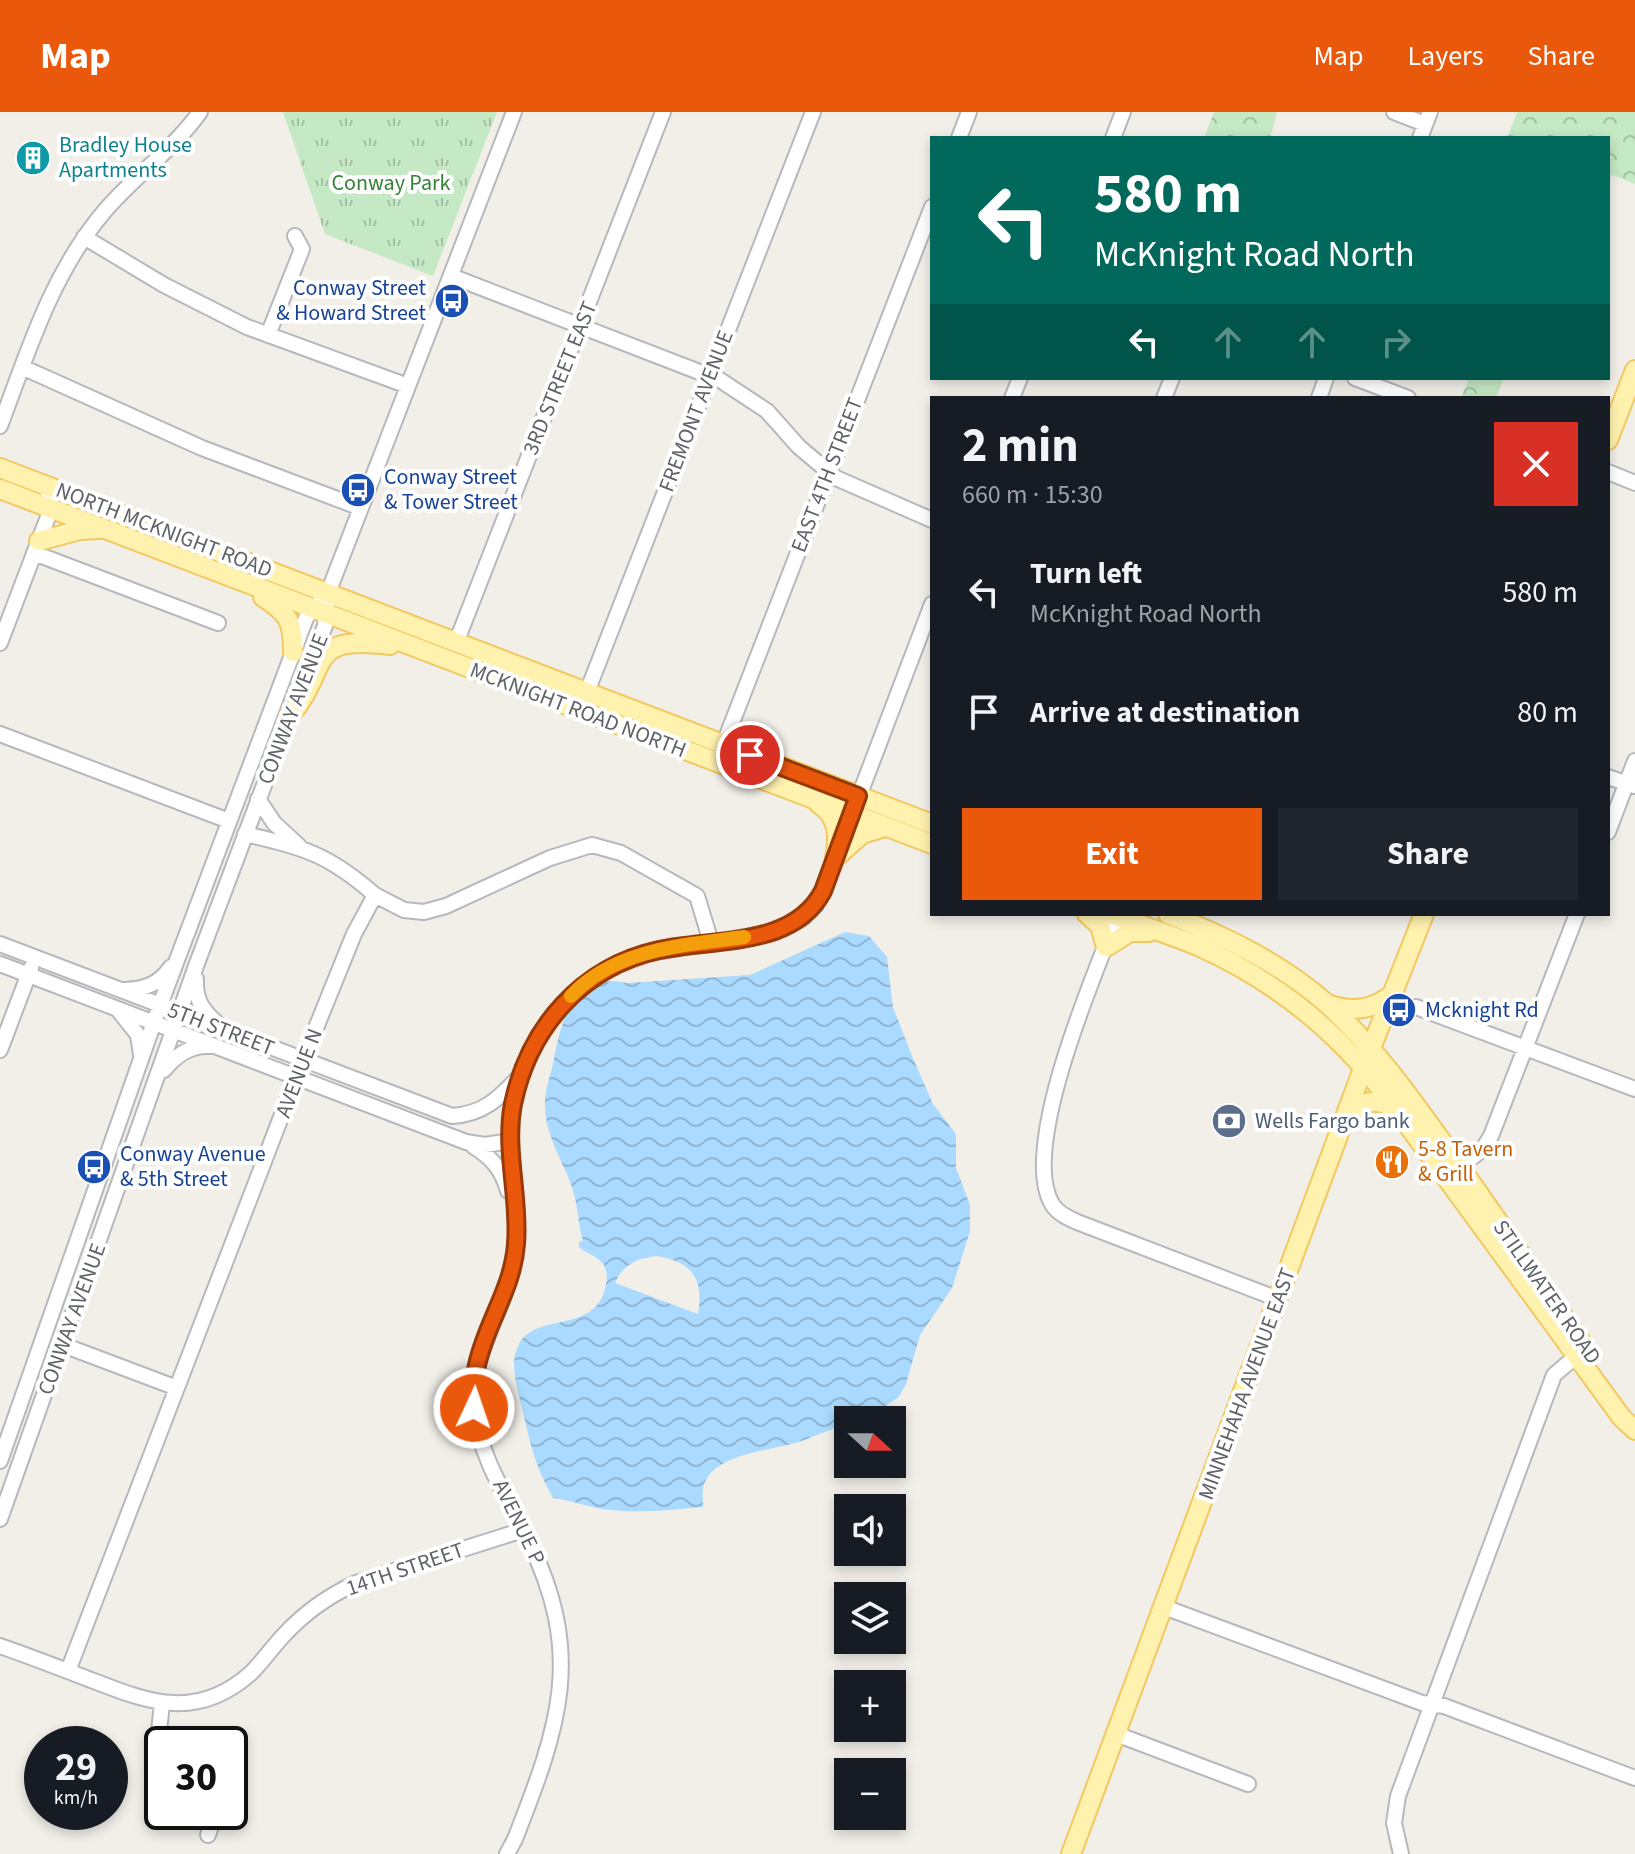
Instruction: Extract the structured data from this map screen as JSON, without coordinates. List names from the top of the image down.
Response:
{
  "streets": {
    "main road": [
      "NORTH MCKNIGHT ROAD",
      "MCKNIGHT ROAD NORTH",
      "STILLWATER ROAD",
      "MINNEHAHA AVENUE EAST"
    ],
    "street": [
      "3RD STREET EAST",
      "FREMONT AVENUE",
      "EAST 4TH STREET",
      "CONWAY AVENUE",
      "5TH STREET",
      "AVENUE N",
      "AVENUE P",
      "14TH STREET"
    ]
  },
  "crossings": [
    ["3RD STREET EAST", "MCKNIGHT ROAD NORTH"],
    ["FREMONT AVENUE", "MCKNIGHT ROAD NORTH"],
    ["EAST 4TH STREET", "MCKNIGHT ROAD NORTH"],
    ["NORTH MCKNIGHT ROAD", "CONWAY AVENUE"],
    ["NORTH MCKNIGHT ROAD", "MCKNIGHT ROAD NORTH"],
    ["CONWAY AVENUE", "MCKNIGHT ROAD NORTH"],
    ["CONWAY AVENUE", "5TH STREET"],
    ["MCKNIGHT ROAD NORTH", "AVENUE P"],
    ["5TH STREET", "AVENUE N"],
    ["5TH STREET", "AVENUE P"],
    ["AVENUE N", "14TH STREET"],
    ["STILLWATER ROAD", "MINNEHAHA AVENUE EAST"],
    ["AVENUE P", "14TH STREET"]
  ],
  "parks": ["Conway Park"],
  "places": {
    "building": ["Bradley House Apartments"],
    "bus stop": [
      "Conway Street & Howard Street",
      "Conway Street & Tower Street",
      "Mcknight Rd",
      "Conway Avenue & 5th Street"
    ],
    "bank": ["Wells Fargo bank"],
    "restaurant": ["5-8 Tavern & Grill"]
  },
  "north": "right",
  "page": {
    "header": "Map",
    "nav": ["Map", "Layers", "Share"],
    "turn": ["580 m", "McKnight Road North"],
    "heading": ["2 min", "660 m · 15:30"],
    "list": [
      {
        "name": "Turn left",
        "note": "McKnight Road North",
        "value": "580 m"
      },
      {
        "name": "Arrive at destination",
        "value": "80 m"
      }
    ],
    "buttons": ["Exit", "Share"],
    "map_buttons": ["+", "−"],
    "speed": "29 km/h",
    "limit": "30"
  }
}
